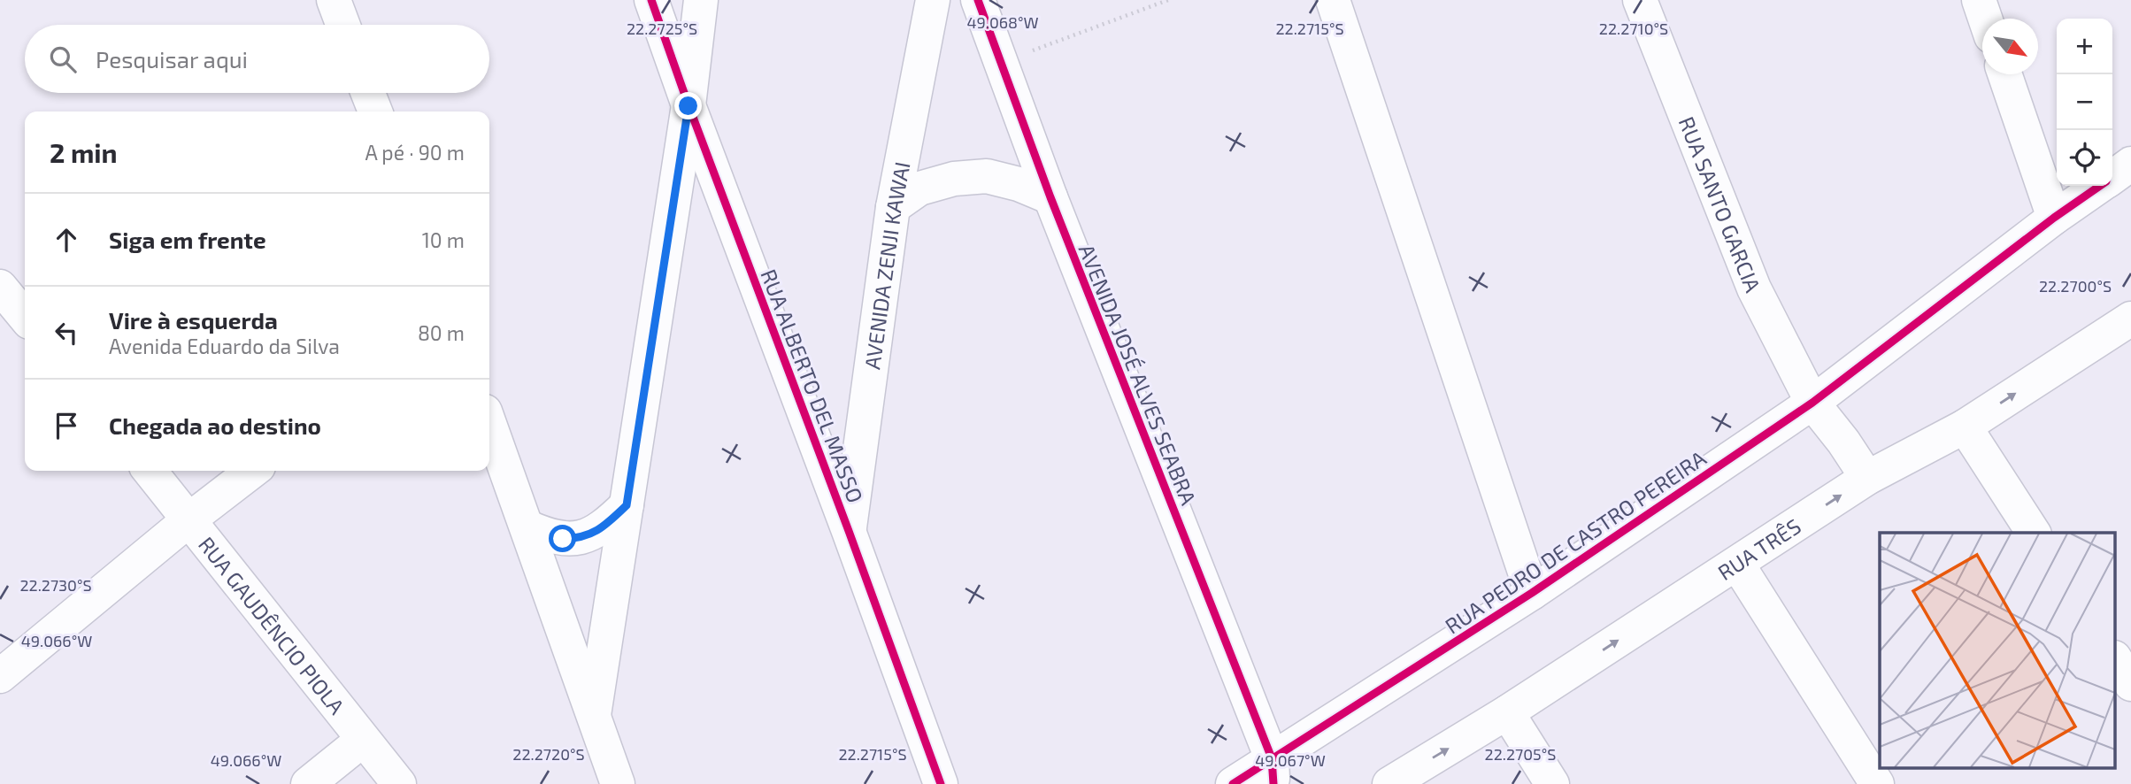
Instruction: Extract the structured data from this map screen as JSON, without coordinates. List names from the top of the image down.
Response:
{
  "streets": {
    "street": [
      "RUA SANTO GARCIA",
      "AVENIDA ZENJI KAWAI",
      "AVENIDA JOSÉ ALVES SEABRA",
      "RUA ALBERTO DEL MASSO",
      "RUA PEDRO DE CASTRO PEREIRA",
      "RUA TRÊS",
      "RUA GAUDÊNCIO PIOLA"
    ]
  },
  "crossings": [
    ["RUA SANTO GARCIA", "RUA PEDRO DE CASTRO PEREIRA"],
    ["RUA SANTO GARCIA", "RUA TRÊS"],
    ["AVENIDA ZENJI KAWAI", "RUA ALBERTO DEL MASSO"],
    ["AVENIDA JOSÉ ALVES SEABRA", "RUA PEDRO DE CASTRO PEREIRA"]
  ],
  "one_way": ["RUA TRÊS"],
  "north": "bottom right",
  "page": {
    "map_buttons": ["+", "−"],
    "search": "Pesquisar aqui",
    "heading": ["2 min", "A pé · 90 m"],
    "list": [
      ["Siga em frente", "10 m"],
      ["Vire à esquerda", "Avenida Eduardo da Silva", "80 m"],
      "Chegada ao destino"
    ]
  },
  "coordinates": [
    "49.068°W",
    "22.2725°S",
    "22.2715°S",
    "22.2710°S",
    "22.2700°S",
    "22.2730°S",
    "49.066°W",
    "22.2720°S",
    "22.2705°S",
    "49.067°W"
  ]
}
